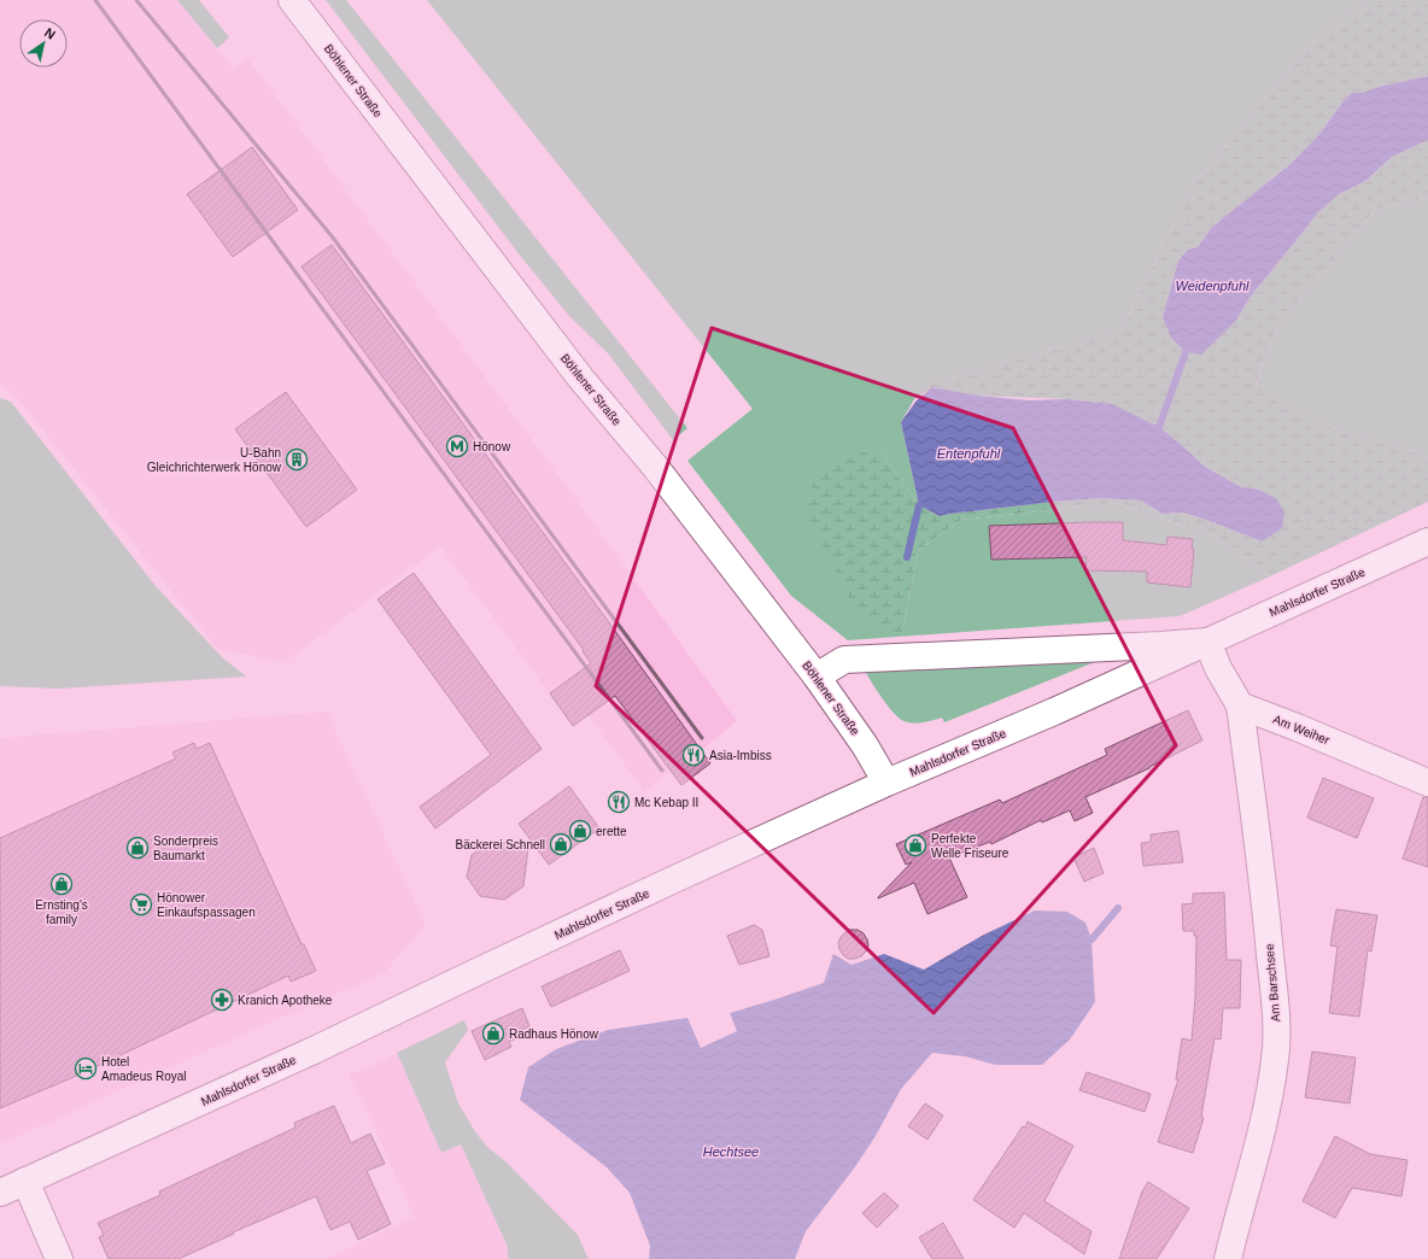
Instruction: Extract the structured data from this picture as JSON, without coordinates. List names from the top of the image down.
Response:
{
  "streets": {
    "street": [
      "Böhlener Straße",
      "Mahlsdorfer Straße",
      "Am Weiher",
      "Am Barschsee"
    ]
  },
  "crossings": [
    ["Böhlener Straße", "Mahlsdorfer Straße"],
    ["Am Weiher", "Am Barschsee"]
  ],
  "water": ["Weidenpfuhl", "Entenpfuhl", "Hechtsee"],
  "places": {
    "metro station": ["Hönow"],
    "building": ["U-Bahn Gleichrichterwerk Hönow"],
    "restaurant": ["Asia-Imbiss", "Mc Kebap II"],
    "shop": [
      "erette",
      "Bäckerei Schnell",
      "Perfekte Welle Friseure",
      "Sonderpreis Baumarkt",
      "Ernsting's family",
      "Radhaus Hönow"
    ],
    "supermarket": ["Hönower Einkaufspassagen"],
    "pharmacy": ["Kranich Apotheke"],
    "hotel": ["Hotel Amadeus Royal"]
  },
  "north": "top right"
}
